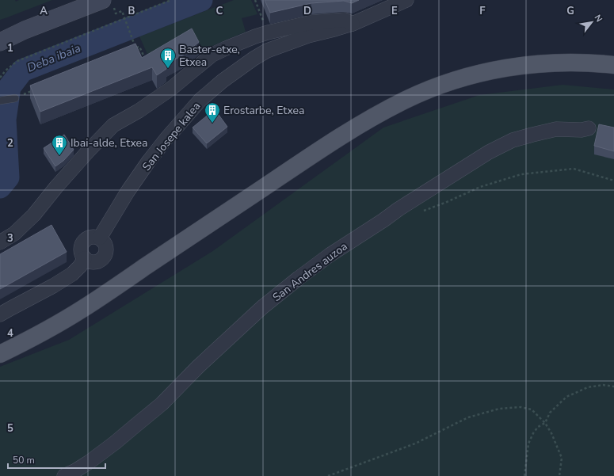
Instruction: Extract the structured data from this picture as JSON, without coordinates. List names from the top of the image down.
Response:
{
  "streets": {
    "street": ["San Josepe kalea", "San Andres auzoa"]
  },
  "water": ["Deba ibaia"],
  "places": {
    "building": ["Baster-etxe, Etxea", "Erostarbe, Etxea", "Ibai-alde, Etxea"]
  },
  "scale_bar": "50 m",
  "north": "top right",
  "grid": {
    "columns": [
      "A",
      "B",
      "C",
      "D",
      "E",
      "F",
      "G"
    ],
    "rows": [
      "1",
      "2",
      "3",
      "4",
      "5"
    ]
  }
}
